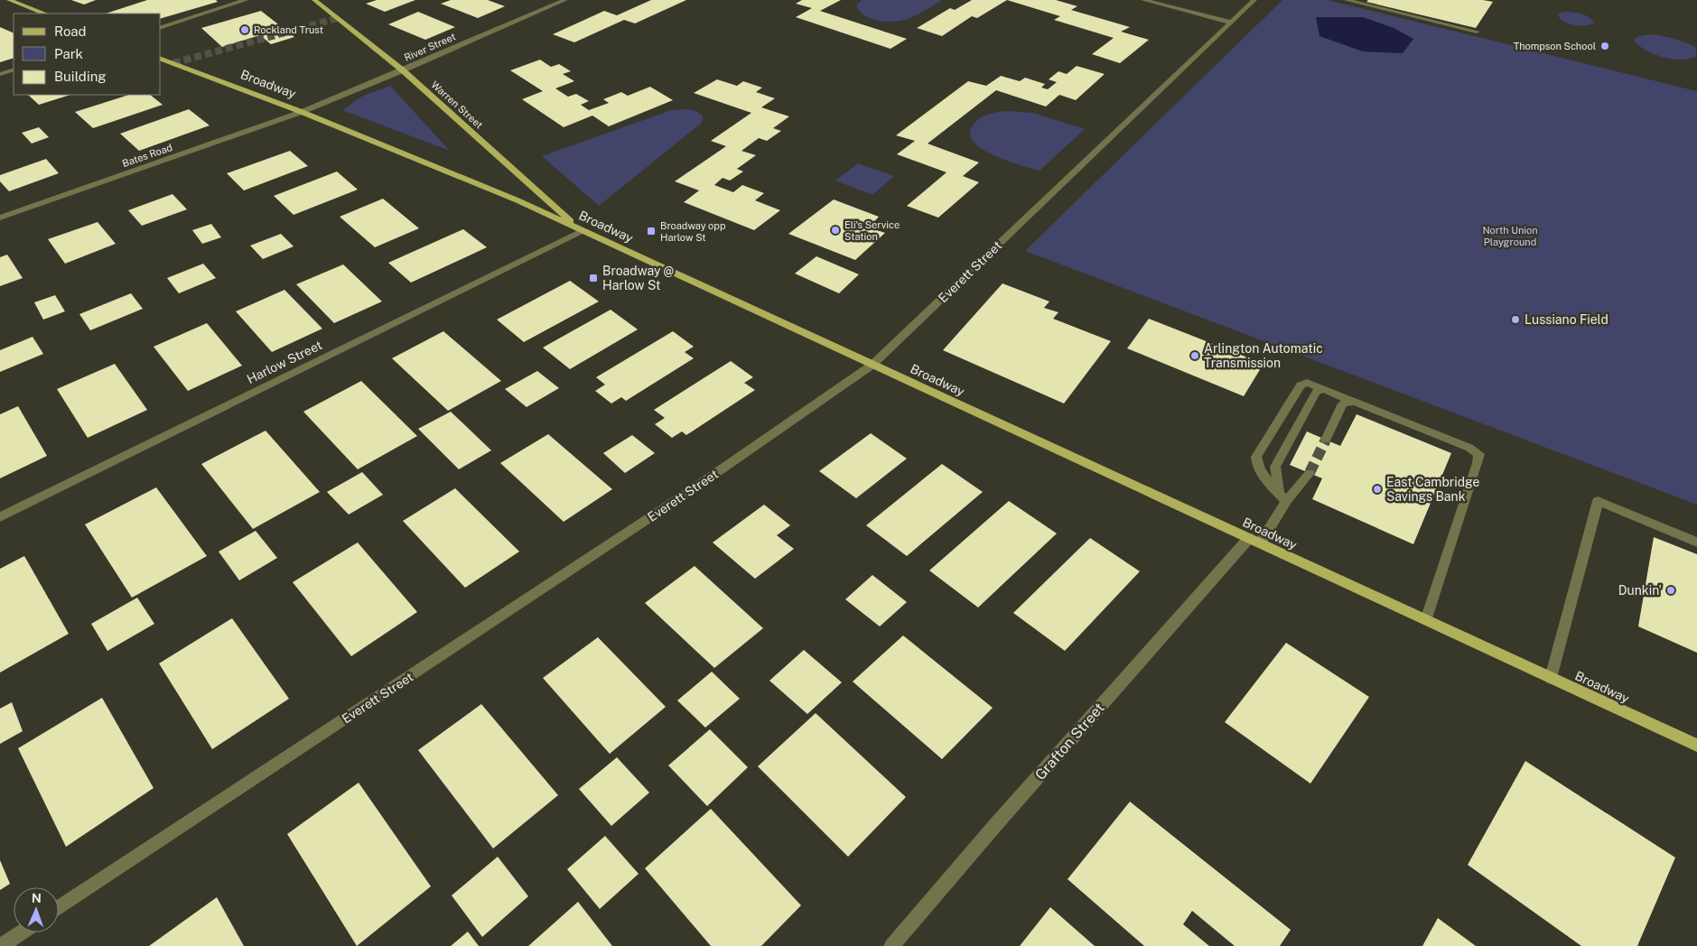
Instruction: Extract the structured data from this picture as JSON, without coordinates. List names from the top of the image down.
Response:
{
  "streets": {
    "main road": ["Broadway", "Warren Street"],
    "street": [
      "River Street",
      "Bates Road",
      "Everett Street",
      "Harlow Street",
      "Grafton Street"
    ]
  },
  "crossings": [
    ["River Street", "Broadway"],
    ["River Street", "Warren Street"],
    ["River Street", "Bates Road"],
    ["Broadway", "Warren Street"],
    ["Broadway", "Bates Road"],
    ["Broadway", "Everett Street"],
    ["Broadway", "Harlow Street"],
    ["Broadway", "Grafton Street"],
    ["Warren Street", "Harlow Street"]
  ],
  "parks": ["North Union Playground"],
  "places": {
    "other": [
      "Rockland Trust",
      "Thompson School",
      "Eli's Service Station",
      "Lussiano Field",
      "Arlington Automatic Transmission",
      "East Cambridge Savings Bank",
      "Dunkin'"
    ],
    "transit": ["Broadway opp Harlow St", "Broadway @ Harlow St"]
  },
  "legend": ["Road", "Park", "Building"],
  "north": "top"
}
